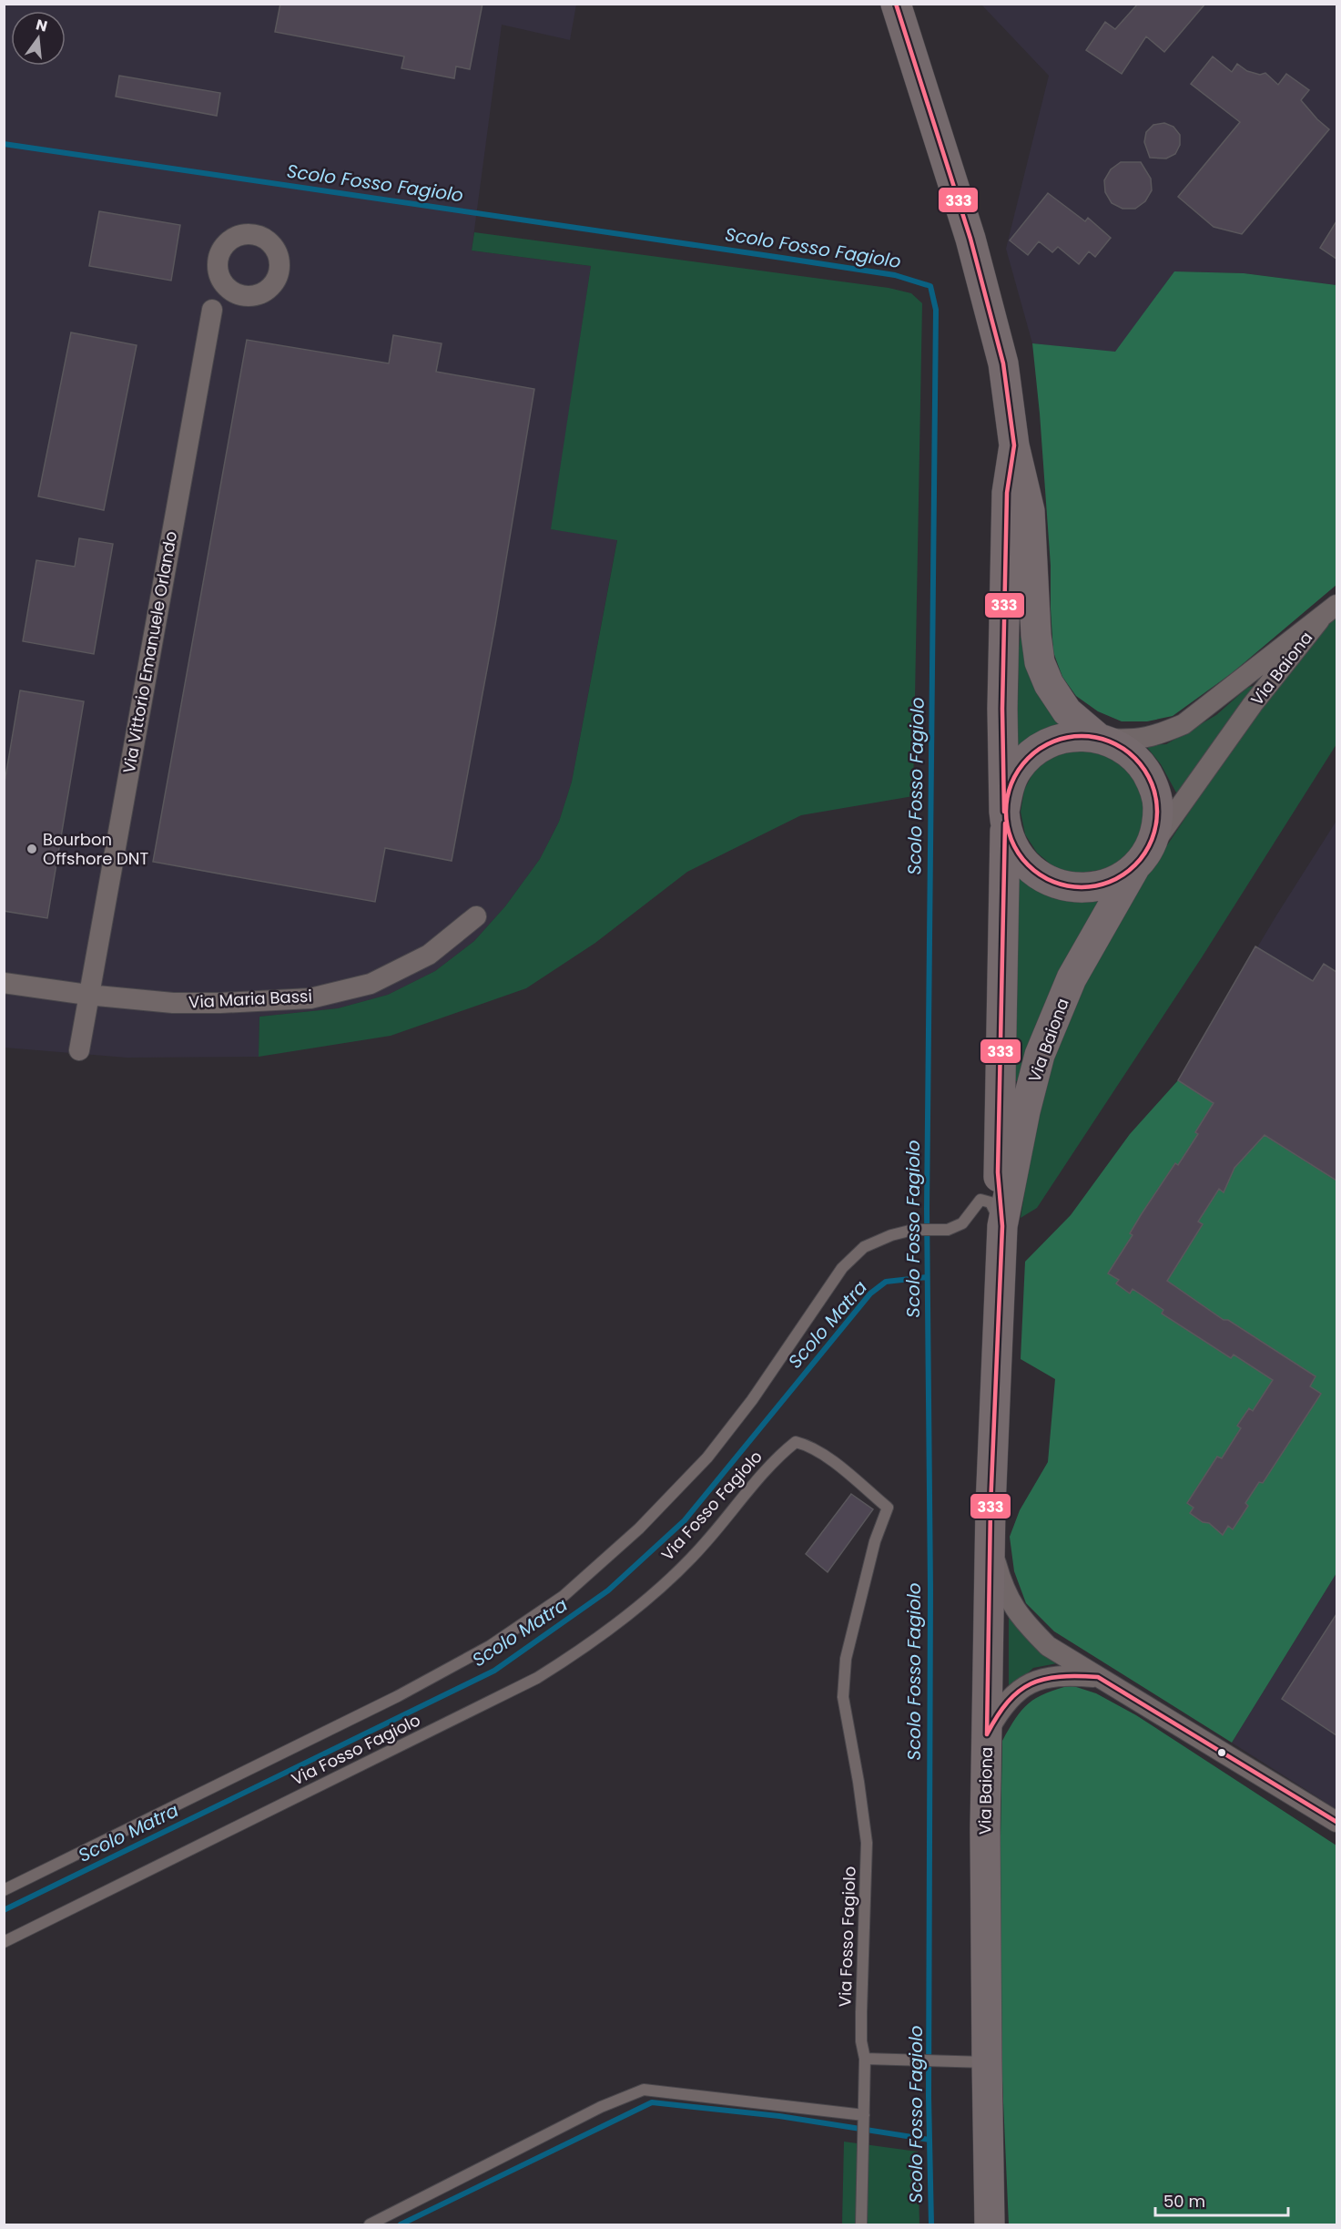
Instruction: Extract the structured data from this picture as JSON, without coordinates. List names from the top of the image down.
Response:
{
  "streets": {
    "main road": ["Via Baiona"],
    "street": ["Via Vittorio Emanuele Orlando", "Via Maria Bassi"],
    "lane": ["Via Fosso Fagiolo"]
  },
  "crossings": [
    ["Via Vittorio Emanuele Orlando", "Via Maria Bassi"]
  ],
  "water": ["Scolo Fosso Fagiolo", "Scolo Matra"],
  "places": ["Bourbon Offshore DNT"],
  "lines": ["transit line 333"],
  "scale_bar": "50 m",
  "north": "top"
}
